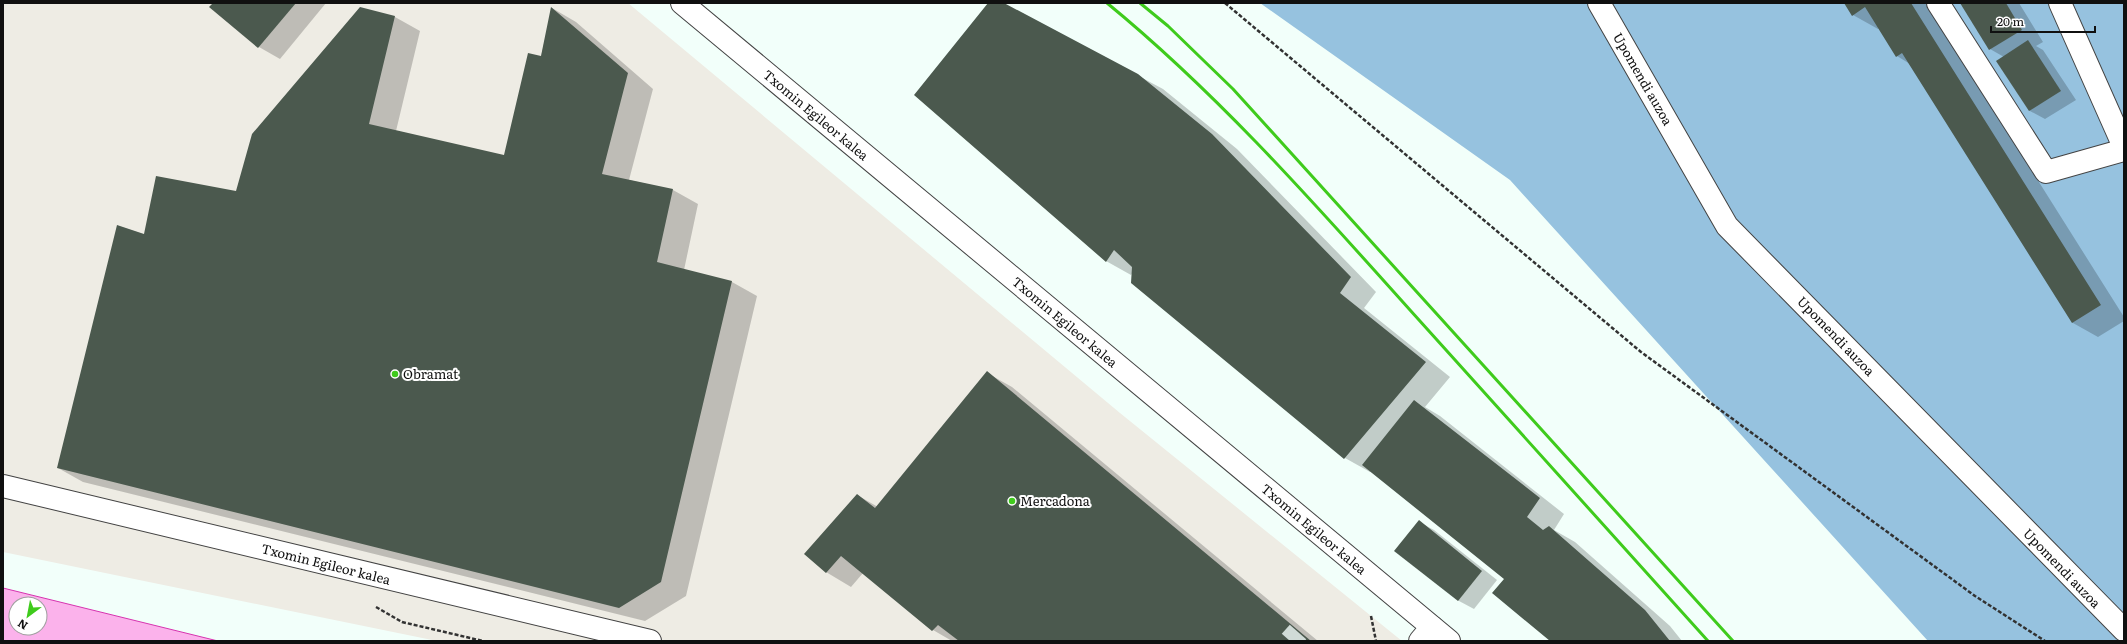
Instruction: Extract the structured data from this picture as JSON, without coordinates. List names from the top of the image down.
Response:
{
  "streets": {
    "street": ["Upomendi auzoa", "Txomin Egileor kalea"]
  },
  "places": ["Obramat", "Mercadona"],
  "scale_bar": "20 m",
  "north": "bottom left"
}
